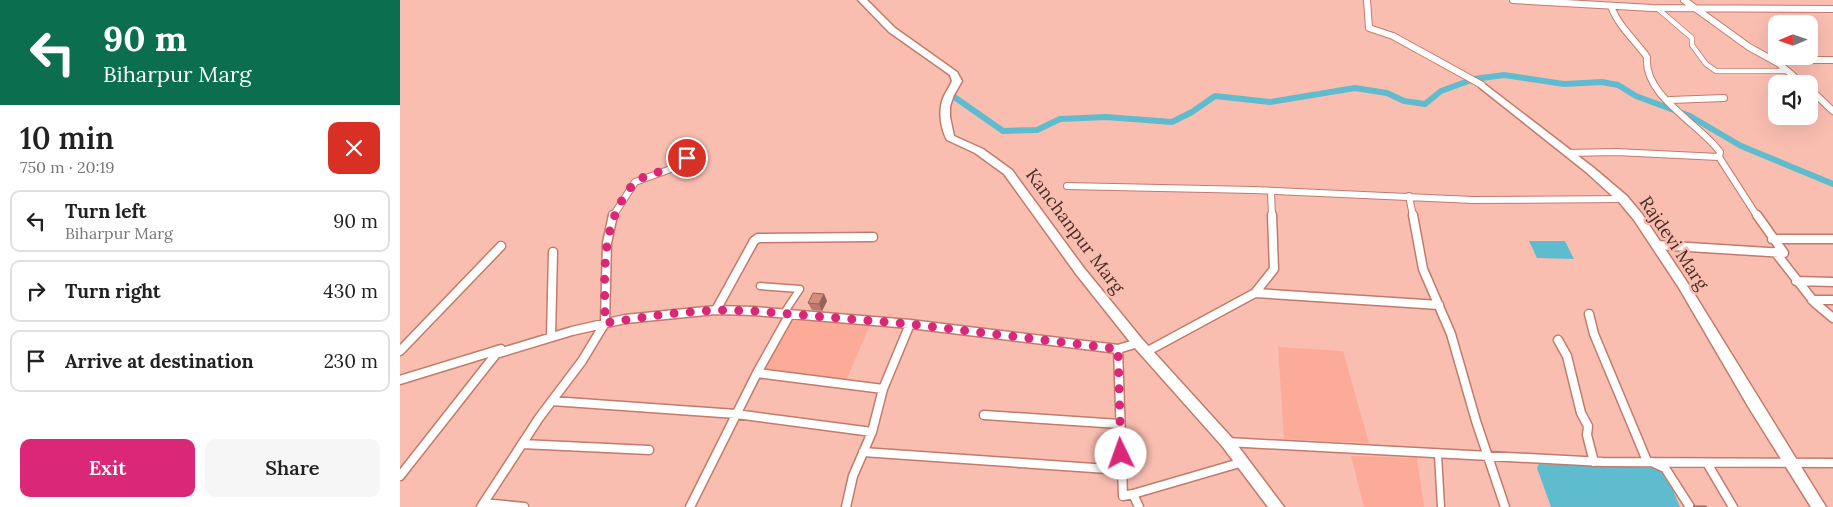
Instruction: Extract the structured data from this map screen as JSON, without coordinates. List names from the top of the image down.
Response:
{
  "streets": {
    "main road": ["Kanchanpur Marg", "Rajdevi Marg"]
  },
  "north": "left",
  "page": {
    "turn": ["90 m", "Biharpur Marg"],
    "heading": ["10 min", "750 m · 20:19"],
    "list": [
      {
        "name": "Turn left",
        "note": "Biharpur Marg",
        "value": "90 m"
      },
      {
        "name": "Turn right",
        "value": "430 m"
      },
      {
        "name": "Arrive at destination",
        "value": "230 m"
      }
    ],
    "buttons": ["Exit", "Share"]
  }
}
